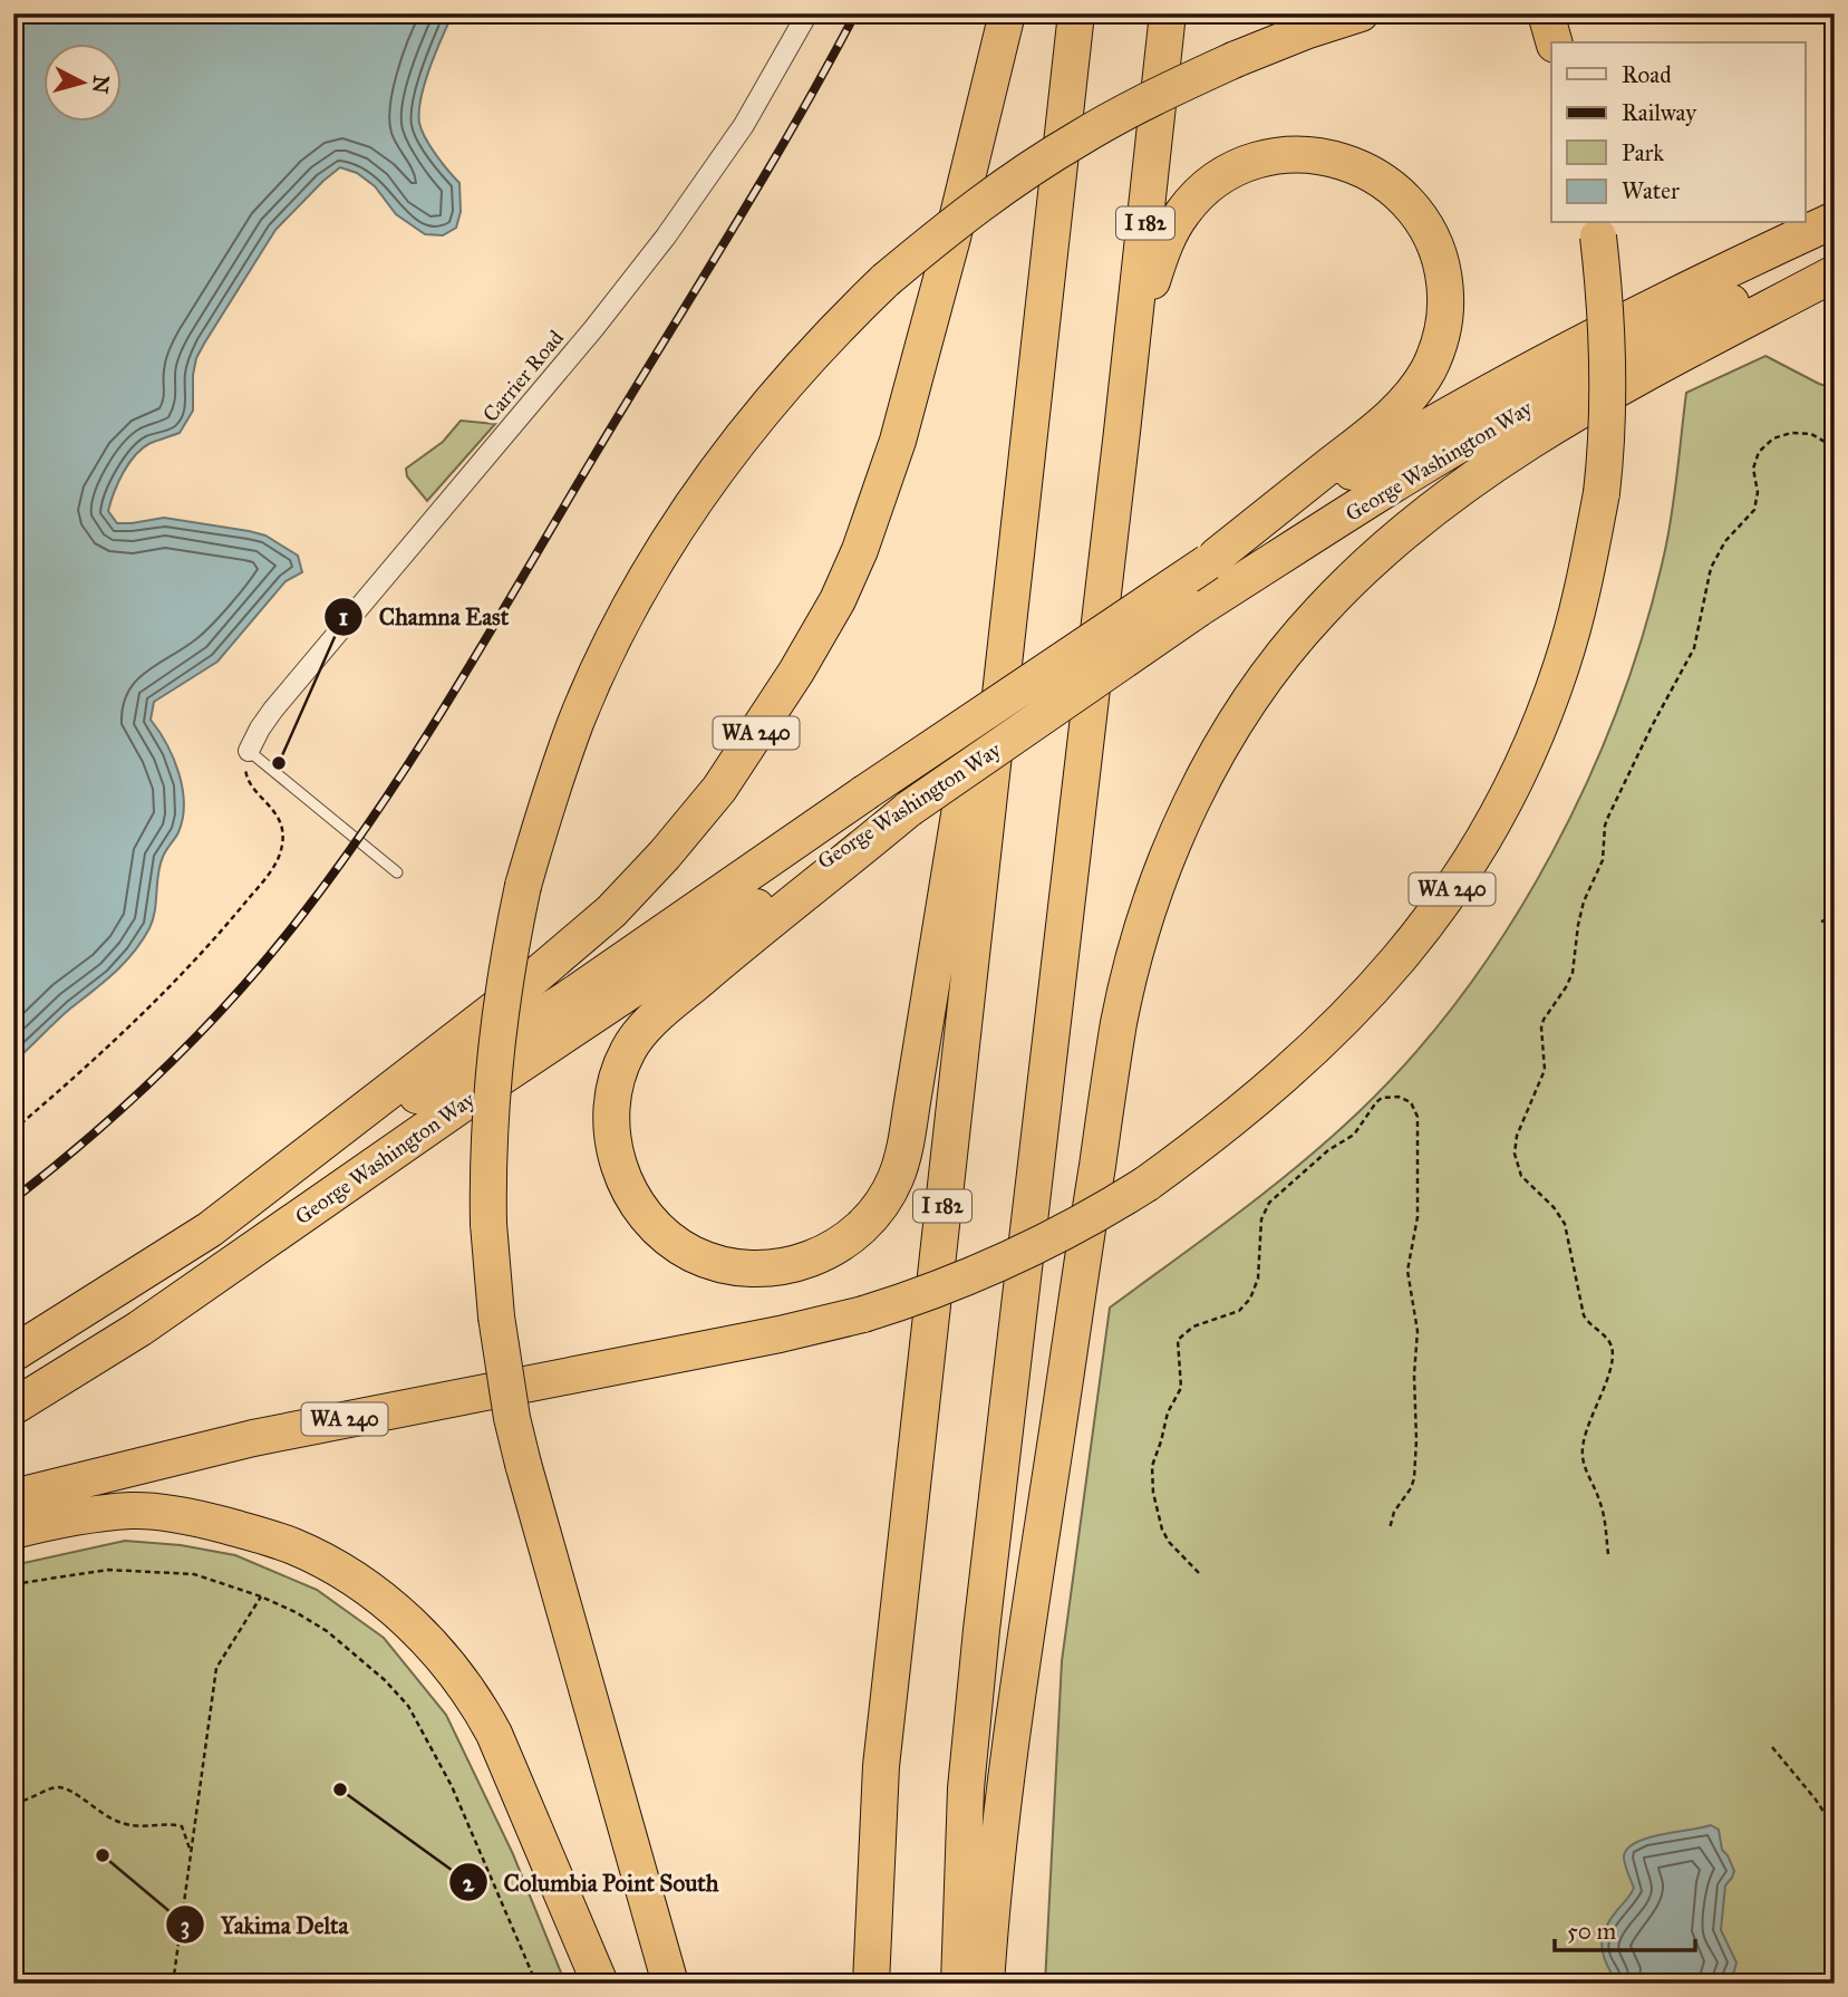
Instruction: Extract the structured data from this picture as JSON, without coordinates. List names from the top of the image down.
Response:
{
  "streets": {
    "highway": ["I 182", "George Washington Way", "WA 240"],
    "street": ["Carrier Road"]
  },
  "crossings": [
    ["George Washington Way", "WA 240"]
  ],
  "places": ["Chamna East", "Columbia Point South", "Yakima Delta"],
  "legend": [
    "Road",
    "Railway",
    "Park",
    "Water"
  ],
  "scale_bar": "50 m",
  "north": "right"
}
